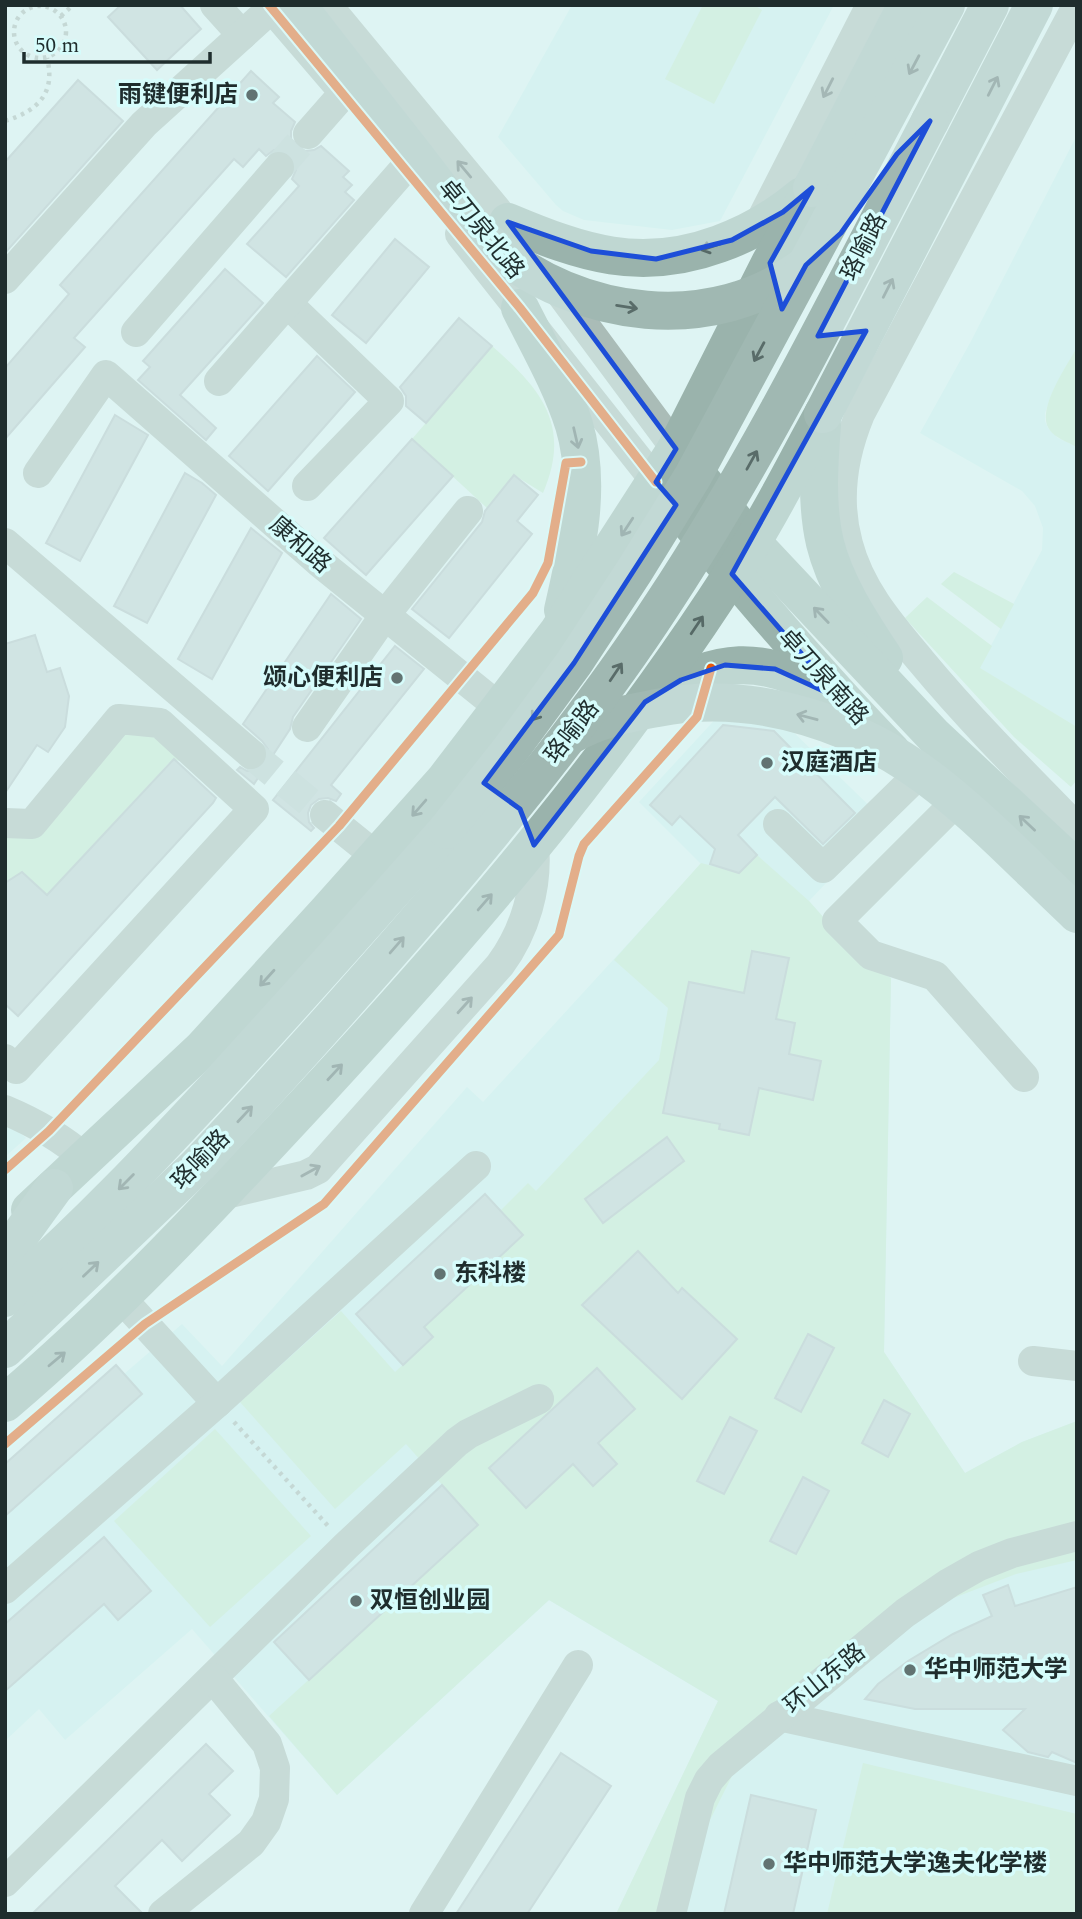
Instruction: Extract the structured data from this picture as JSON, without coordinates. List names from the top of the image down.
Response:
{
  "streets": {
    "highway": ["珞喻路"],
    "main road": ["卓刀泉北路", "卓刀泉南路"],
    "street": ["康和路", "环山东路"]
  },
  "crossings": [
    ["卓刀泉北路", "卓刀泉南路"]
  ],
  "places": [
    "雨键便利店",
    "颂心便利店",
    "汉庭酒店",
    "东科楼",
    "双恒创业园",
    "华中师范大学",
    "华中师范大学逸夫化学楼"
  ],
  "scale_bar": "50 m"
}
